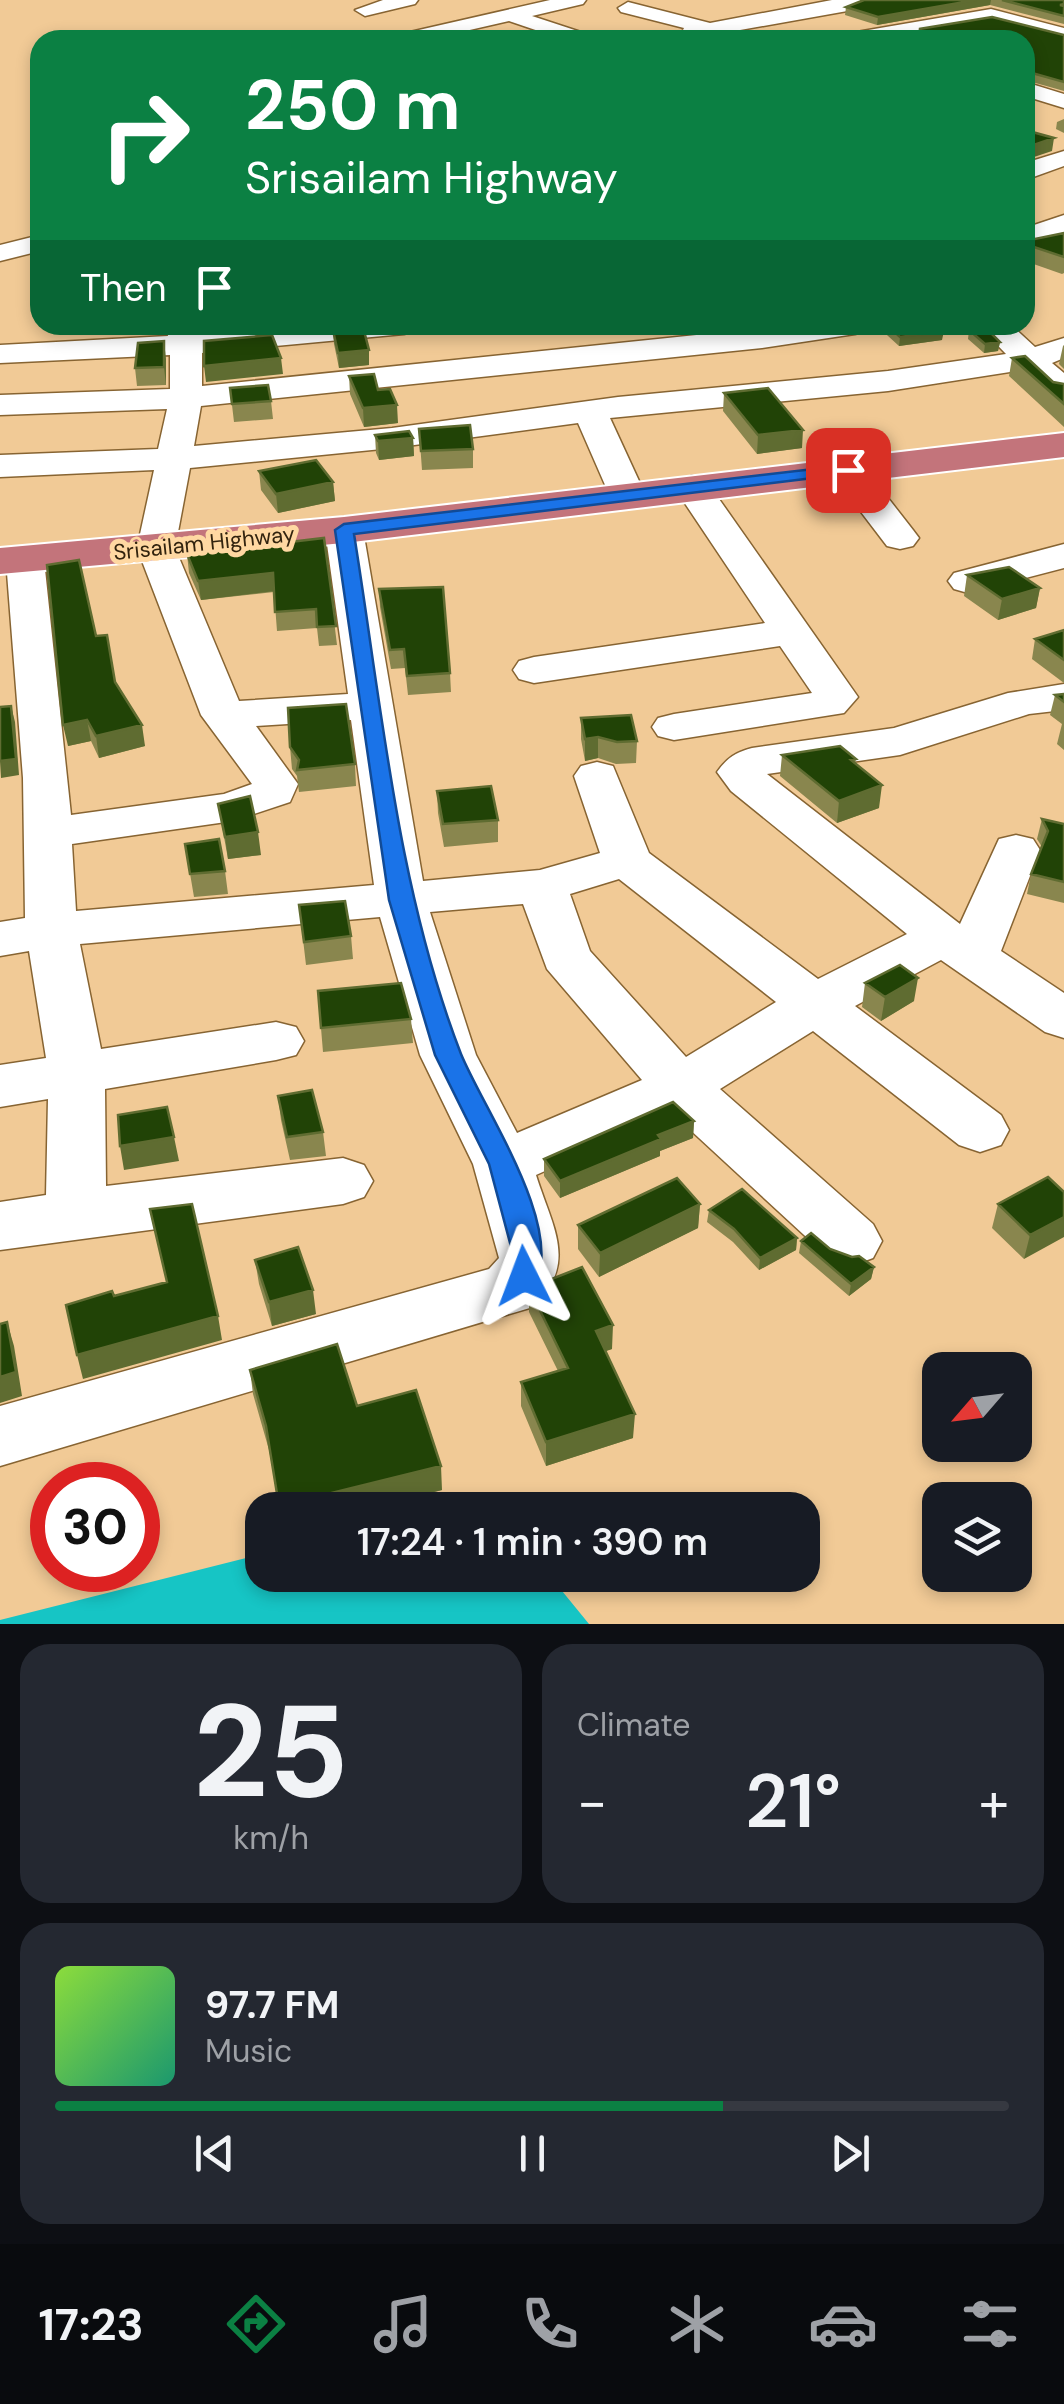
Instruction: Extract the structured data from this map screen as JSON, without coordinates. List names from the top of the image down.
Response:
{
  "streets": {
    "highway": ["Srisailam Highway"]
  },
  "north": "bottom left",
  "page": {
    "turn": ["250 m", "Srisailam Highway"],
    "then": "Then",
    "limit": "30",
    "trip": "17:24 · 1 min · 390 m",
    "tile": [
      ["25", "km/h"],
      "Climate"
    ],
    "heat": ["−", "21°", "+"],
    "song": ["97.7 FM", "Music"],
    "tabs": "17:23"
  }
}
